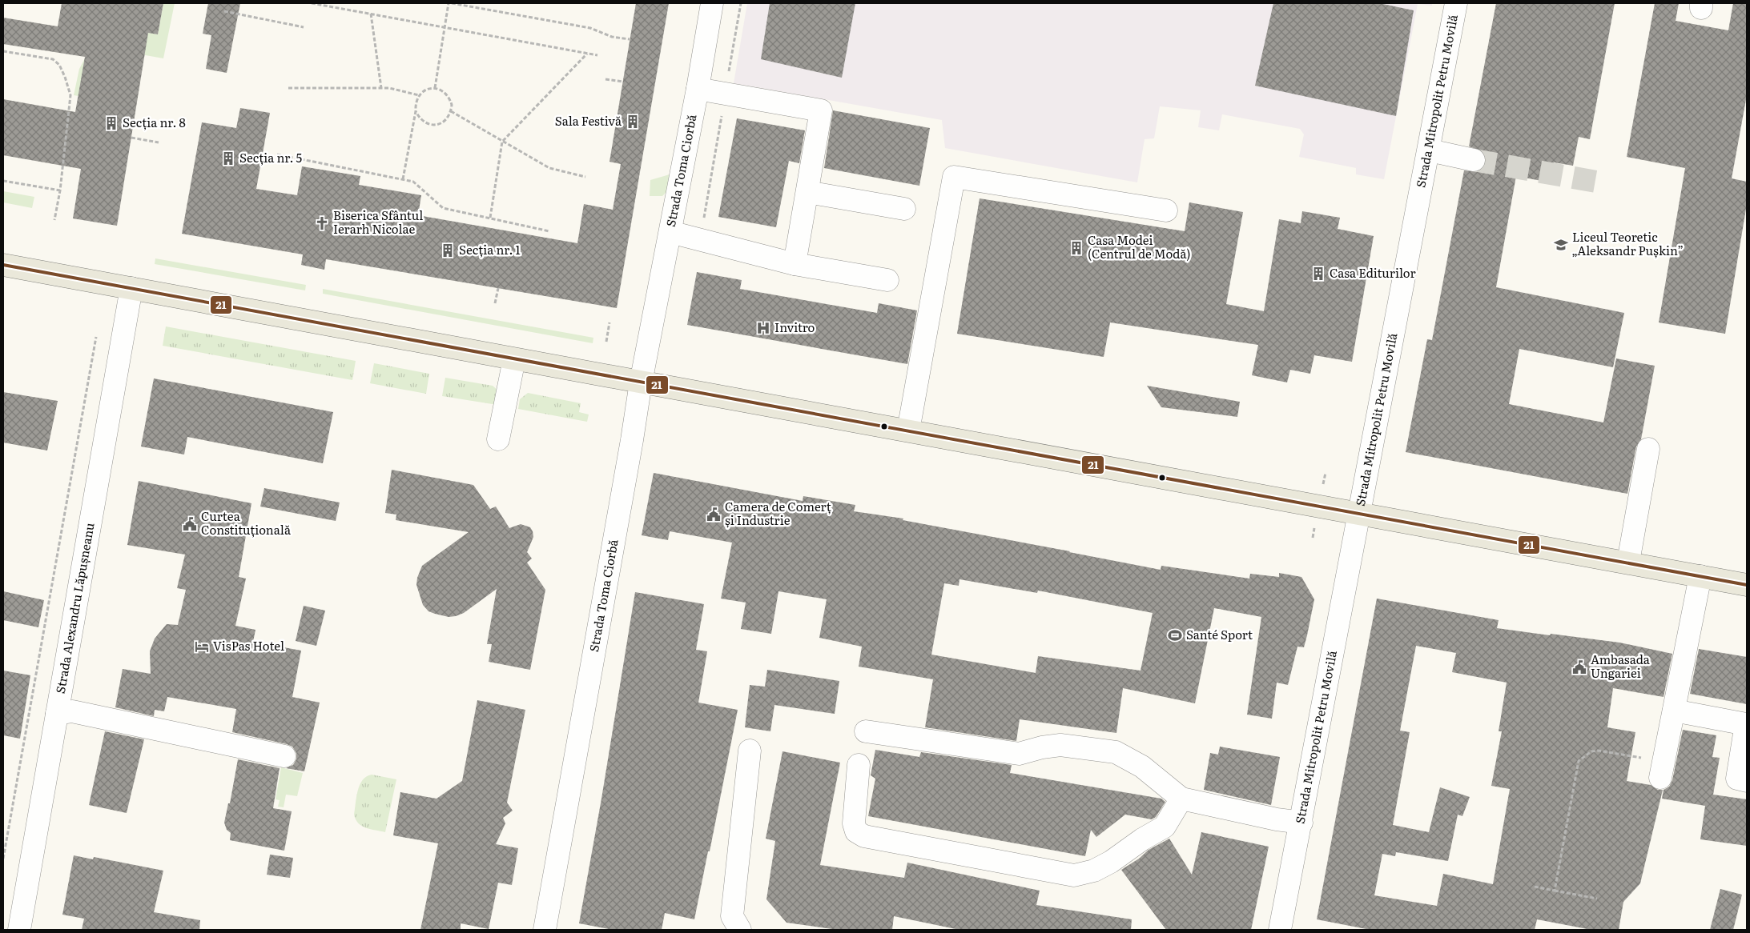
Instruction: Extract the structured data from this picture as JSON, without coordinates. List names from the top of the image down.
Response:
{
  "streets": {
    "street": ["Strada Mitropolit Petru Movilă", "Strada Toma Ciorbă", "Strada Alexandru Lăpușneanu"]
  },
  "places": {
    "building": [
      "Sala Festivă",
      "Secția nr. 8",
      "Secția nr. 5",
      "Casa Modei (Centrul de Modă)",
      "Secția nr. 1",
      "Casa Editurilor"
    ],
    "church": ["Biserica Sfântul Ierarh Nicolae"],
    "school or university": ["Liceul Teoretic „Aleksandr Pușkin”"],
    "hospital": ["Invitro"],
    "public building": ["Camera de Comerț și Industrie", "Curtea Constituțională", "Ambasada Ungariei"],
    "sports": ["Santé Sport"],
    "hotel": ["VisPas Hotel"]
  },
  "lines": ["transit line 21"]
}
